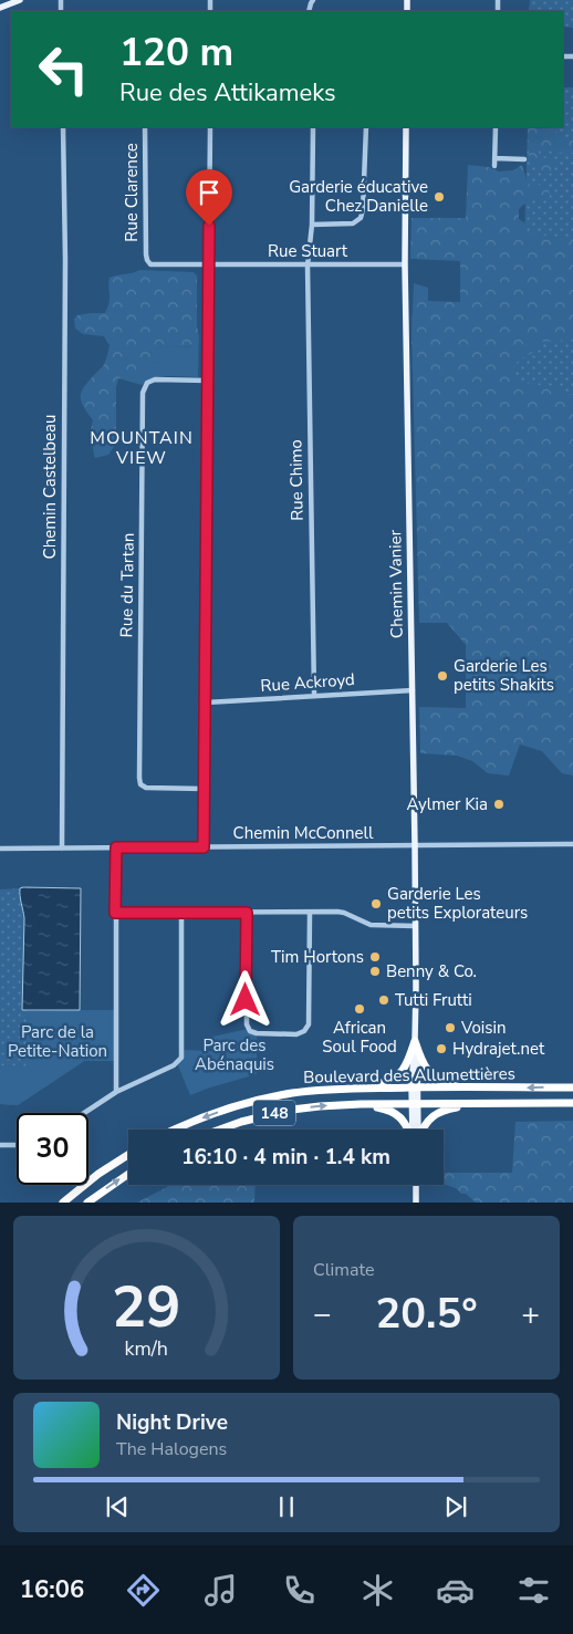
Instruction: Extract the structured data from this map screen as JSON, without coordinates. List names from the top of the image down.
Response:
{
  "streets": {
    "highway": ["Boulevard des Allumettières", "148"],
    "main road": ["Chemin Vanier"],
    "street": [
      "Rue Clarence",
      "Rue Stuart",
      "Rue Chimo",
      "Chemin Castelbeau",
      "Rue du Tartan",
      "Rue Ackroyd",
      "Chemin McConnell"
    ]
  },
  "crossings": [
    ["Rue Clarence", "Rue Stuart"],
    ["Rue Stuart", "Rue Chimo"],
    ["Rue Stuart", "Chemin Vanier"],
    ["Rue Chimo", "Rue Ackroyd"],
    ["Chemin Castelbeau", "Chemin McConnell"],
    ["Chemin Vanier", "Rue Ackroyd"],
    ["Chemin Vanier", "Chemin McConnell"],
    ["Chemin Vanier", "Boulevard des Allumettières"]
  ],
  "districts": ["MOUNTAIN VIEW"],
  "parks": ["Parc de la Petite-Nation", "Parc des Abénaquis"],
  "places": [
    "Garderie éducative Chez Danielle",
    "Garderie Les petits Shakits",
    "Aylmer Kia",
    "Garderie Les petits Explorateurs",
    "Tim Hortons",
    "Benny & Co.",
    "Tutti Frutti",
    "African Soul Food",
    "Voisin",
    "Hydrajet.net"
  ],
  "page": {
    "turn": ["120 m", "Rue des Attikameks"],
    "limit": "30",
    "trip": "16:10 · 4 min · 1.4 km",
    "tile": "Climate",
    "heat": ["−", "20.5°", "+"],
    "song": ["Night Drive", "The Halogens"],
    "tabs": "16:06",
    "gauge": ["29", "km/h"]
  }
}
